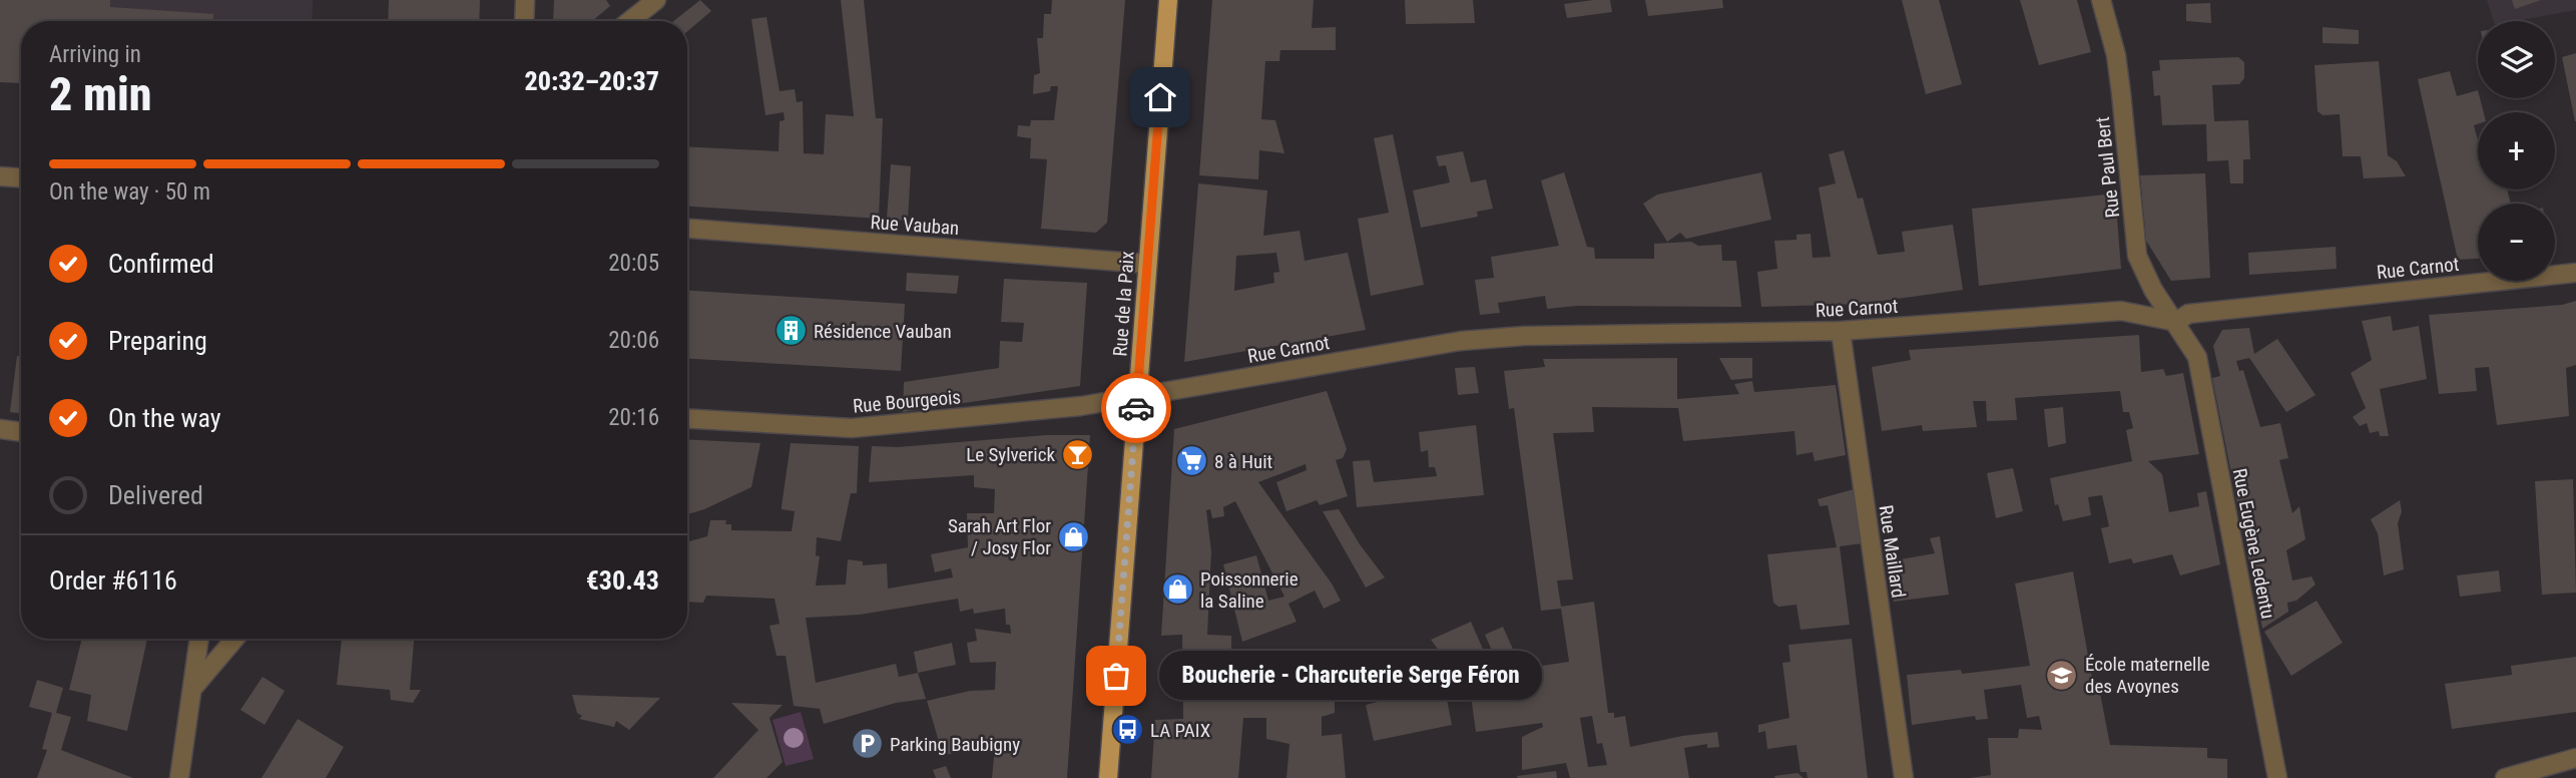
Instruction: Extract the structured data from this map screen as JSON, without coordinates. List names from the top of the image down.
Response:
{
  "streets": {
    "main road": ["Rue de la Paix"],
    "street": [
      "Rue Paul Bert",
      "Rue Vauban",
      "Rue Carnot",
      "Rue Bourgeois",
      "Rue Eugène Ledentu",
      "Rue Maillard"
    ]
  },
  "crossings": [
    ["Rue Paul Bert", "Rue Carnot"],
    ["Rue Paul Bert", "Rue Eugène Ledentu"],
    ["Rue Vauban", "Rue de la Paix"],
    ["Rue Carnot", "Rue de la Paix"],
    ["Rue Carnot", "Rue Bourgeois"],
    ["Rue Carnot", "Rue Eugène Ledentu"],
    ["Rue Carnot", "Rue Maillard"],
    ["Rue de la Paix", "Rue Bourgeois"]
  ],
  "places": {
    "building": ["Résidence Vauban"],
    "bar": ["Le Sylverick"],
    "supermarket": ["8 à Huit"],
    "shop": ["Sarah Art Flor / Josy Flor", "Poissonnerie la Saline"],
    "school or university": ["École maternelle des Avoynes"],
    "other": ["Boucherie - Charcuterie Serge Féron"],
    "bus stop": ["LA PAIX"],
    "parking": ["Parking Baubigny"]
  },
  "page": {
    "map_buttons": ["+", "−"],
    "heading": ["2 min", "Arriving in", "20:32–20:37"],
    "panel": ["Order #6116", "€30.43"],
    "bar": "On the way · 50 m",
    "list": [
      ["Confirmed", "20:05"],
      ["Preparing", "20:06"],
      ["On the way", "20:16"],
      "Delivered"
    ],
    "bubble": "Boucherie - Charcuterie Serge Féron"
  }
}
